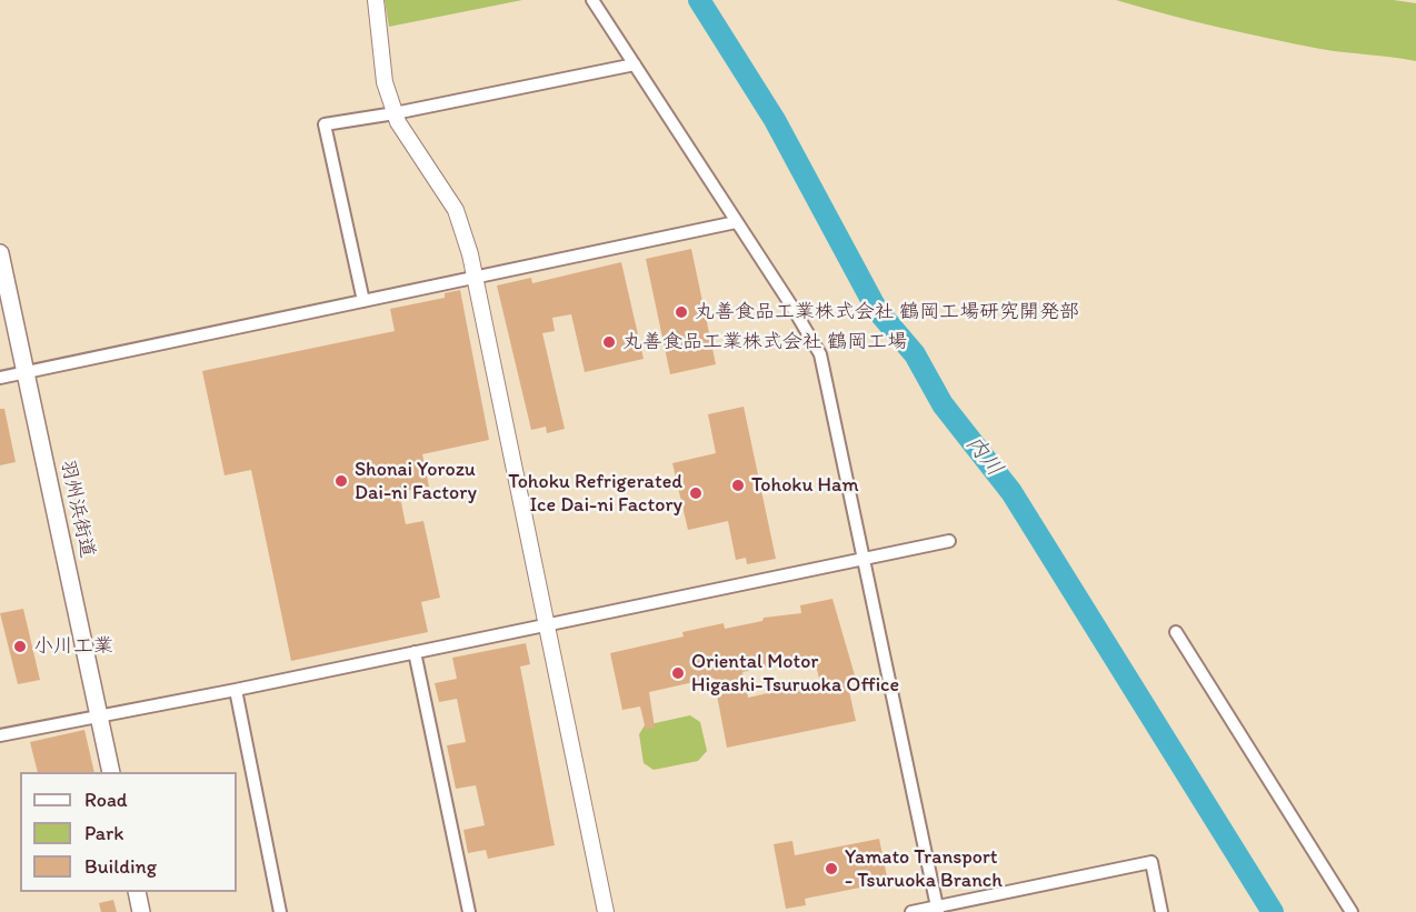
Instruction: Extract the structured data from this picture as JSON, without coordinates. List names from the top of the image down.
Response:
{
  "streets": {
    "main road": ["羽州浜街道"]
  },
  "water": ["内川"],
  "places": [
    "丸善食品工業株式会社 鶴岡工場研究開発部",
    "丸善食品工業株式会社 鶴岡工場",
    "Shonai Yorozu Dai-ni Factory",
    "Tohoku Ham",
    "Tohoku Refrigerated Ice Dai-ni Factory",
    "小川工業",
    "Oriental Motor Higashi-Tsuruoka Office",
    "Yamato Transport - Tsuruoka Branch"
  ],
  "legend": ["Road", "Park", "Building"]
}
